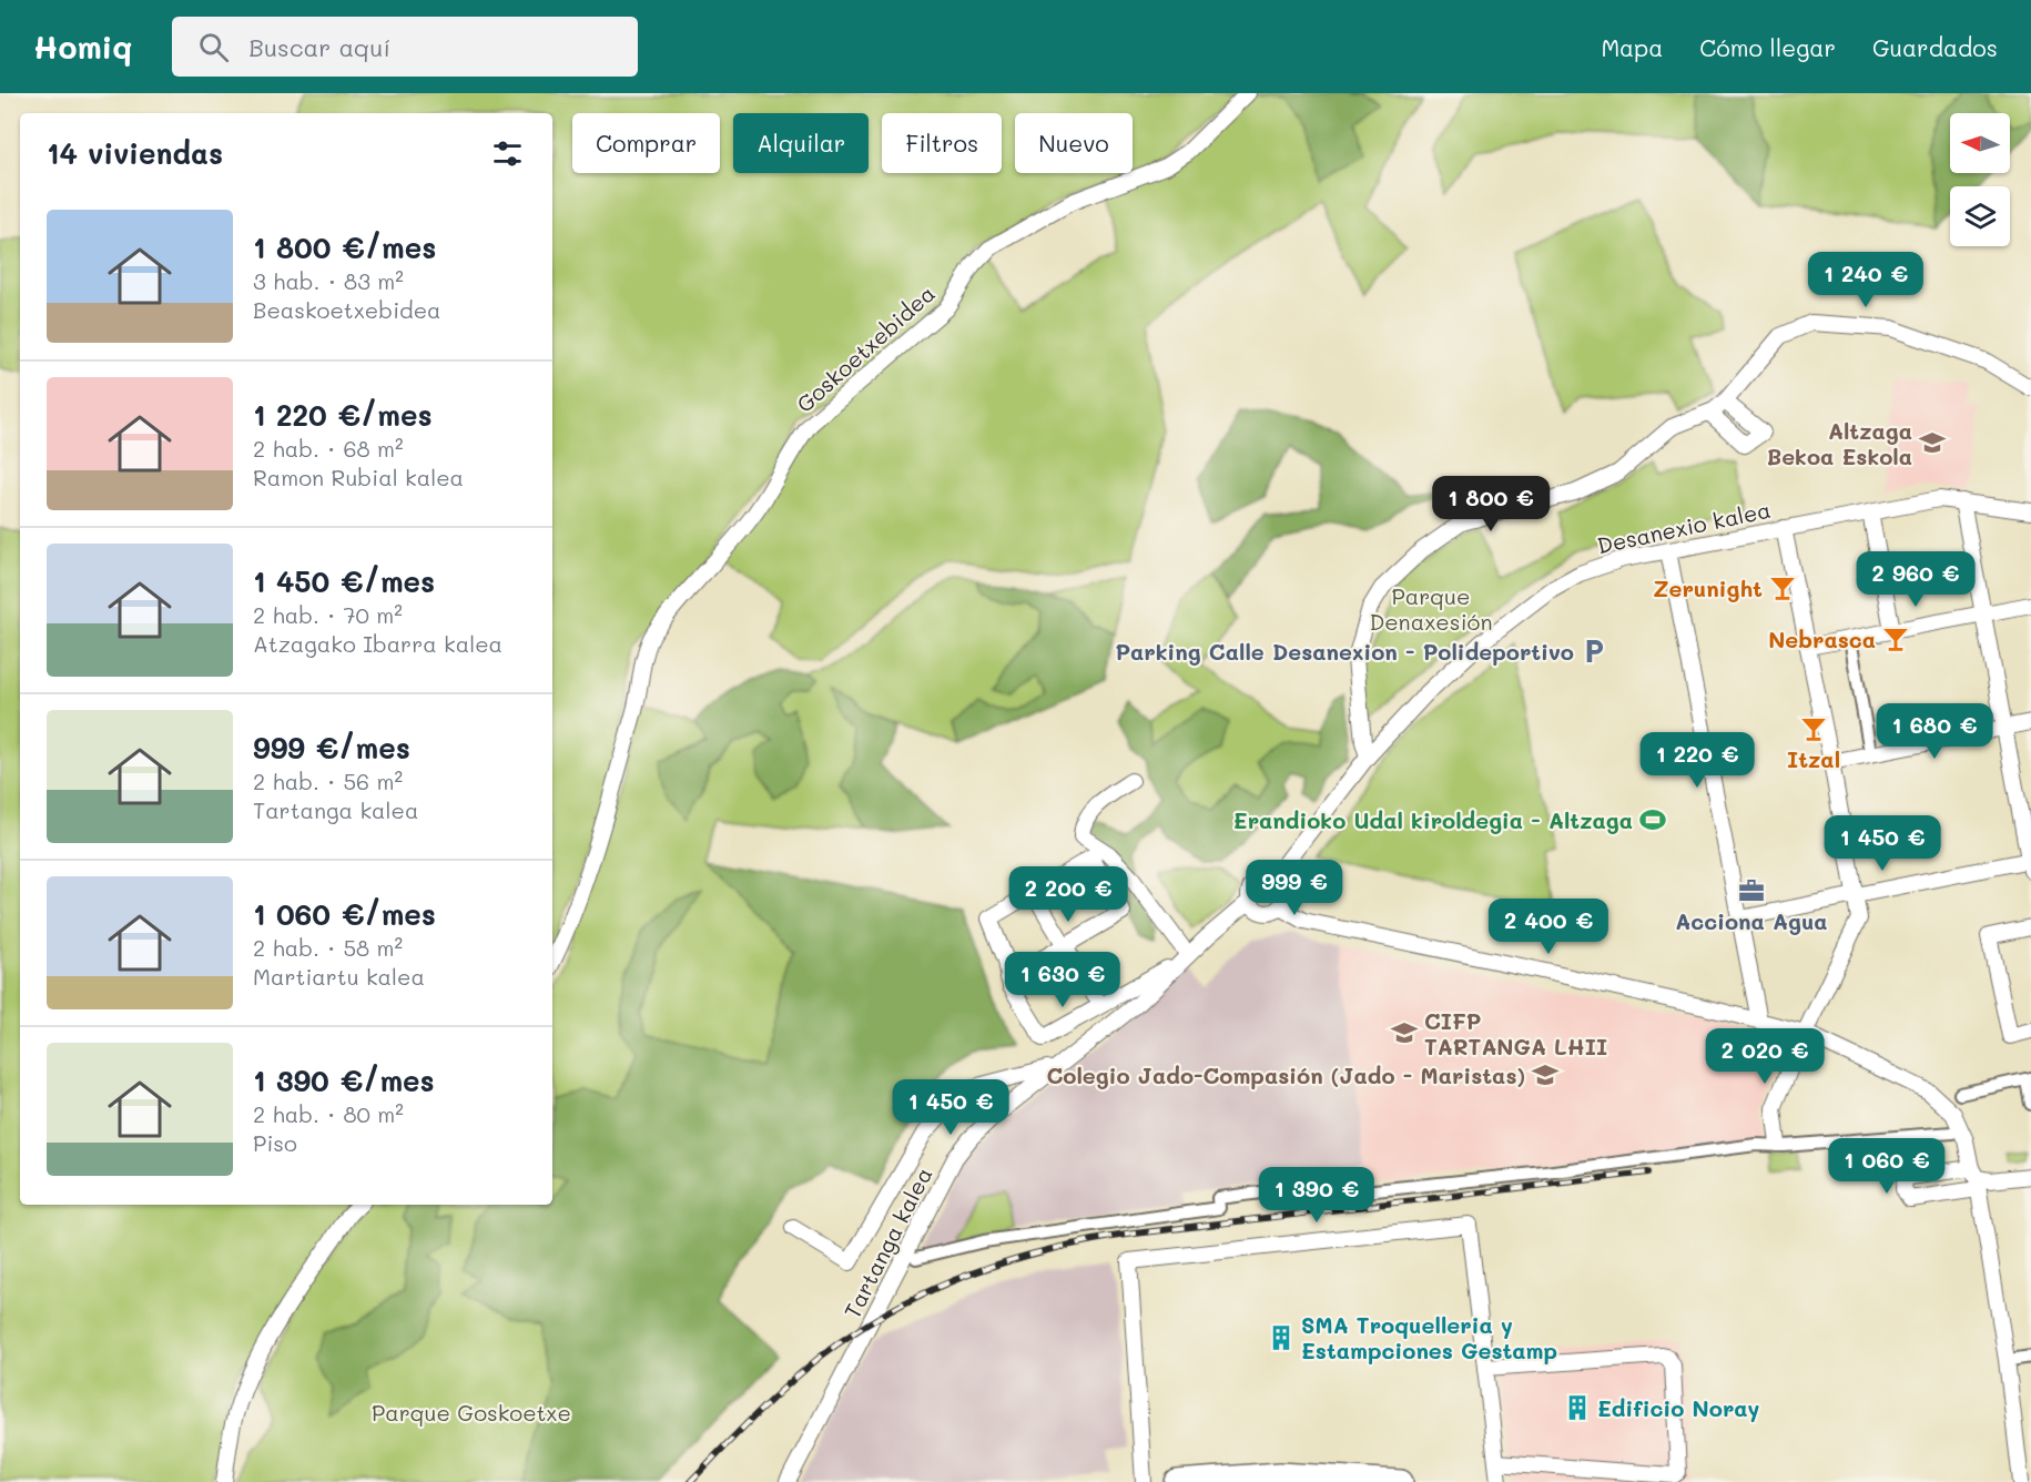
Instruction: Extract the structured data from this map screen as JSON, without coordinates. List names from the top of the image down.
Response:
{
  "streets": {
    "street": ["Goskoetxebidea", "Desanexio kalea", "Tartanga kalea"]
  },
  "crossings": [
    ["Desanexio kalea", "Tartanga kalea"]
  ],
  "parks": ["Parque Denaxesión", "Parque Goskoetxe"],
  "places": {
    "school or university": ["Altzaga Bekoa Eskola", "CIFP TARTANGA LHII", "Colegio Jado-Compasión (Jado - Maristas)"],
    "bar": ["Zerunight", "Nebrasca", "Itzal"],
    "parking": ["Parking Calle Desanexion - Polideportivo"],
    "sports": ["Erandioko Udal kiroldegia - Altzaga"],
    "office": ["Acciona Agua"],
    "building": ["SMA Troquelleria y Estampciones Gestamp", "Edificio Noray"]
  },
  "north": "left",
  "page": {
    "header": "Homiq",
    "search": "Buscar aquí",
    "nav": ["Mapa", "Cómo llegar", "Guardados"],
    "chip": [
      "Comprar",
      "Alquilar",
      "Filtros",
      "Nuevo"
    ],
    "heading": "14 viviendas",
    "list": [
      {
        "name": "1 800 €/mes",
        "note": "3 hab. · 83 m² · Beaskoetxebidea"
      },
      {
        "name": "1 220 €/mes",
        "note": "2 hab. · 68 m² · Ramon Rubial kalea"
      },
      {
        "name": "1 450 €/mes",
        "note": "2 hab. · 70 m² · Atzagako Ibarra kalea"
      },
      {
        "name": "999 €/mes",
        "note": "2 hab. · 56 m² · Tartanga kalea"
      },
      {
        "name": "1 060 €/mes",
        "note": "2 hab. · 58 m² · Martiartu kalea"
      },
      {
        "name": "1 390 €/mes",
        "note": "2 hab. · 80 m² · Piso"
      }
    ],
    "price": [
      "1 240 €",
      "1 800 €",
      "2 960 €",
      "1 680 €",
      "1 220 €",
      "1 450 €",
      "999 €",
      "2 200 €",
      "2 400 €",
      "1 630 €",
      "2 020 €",
      "1 450 €",
      "1 060 €",
      "1 390 €"
    ]
  }
}
